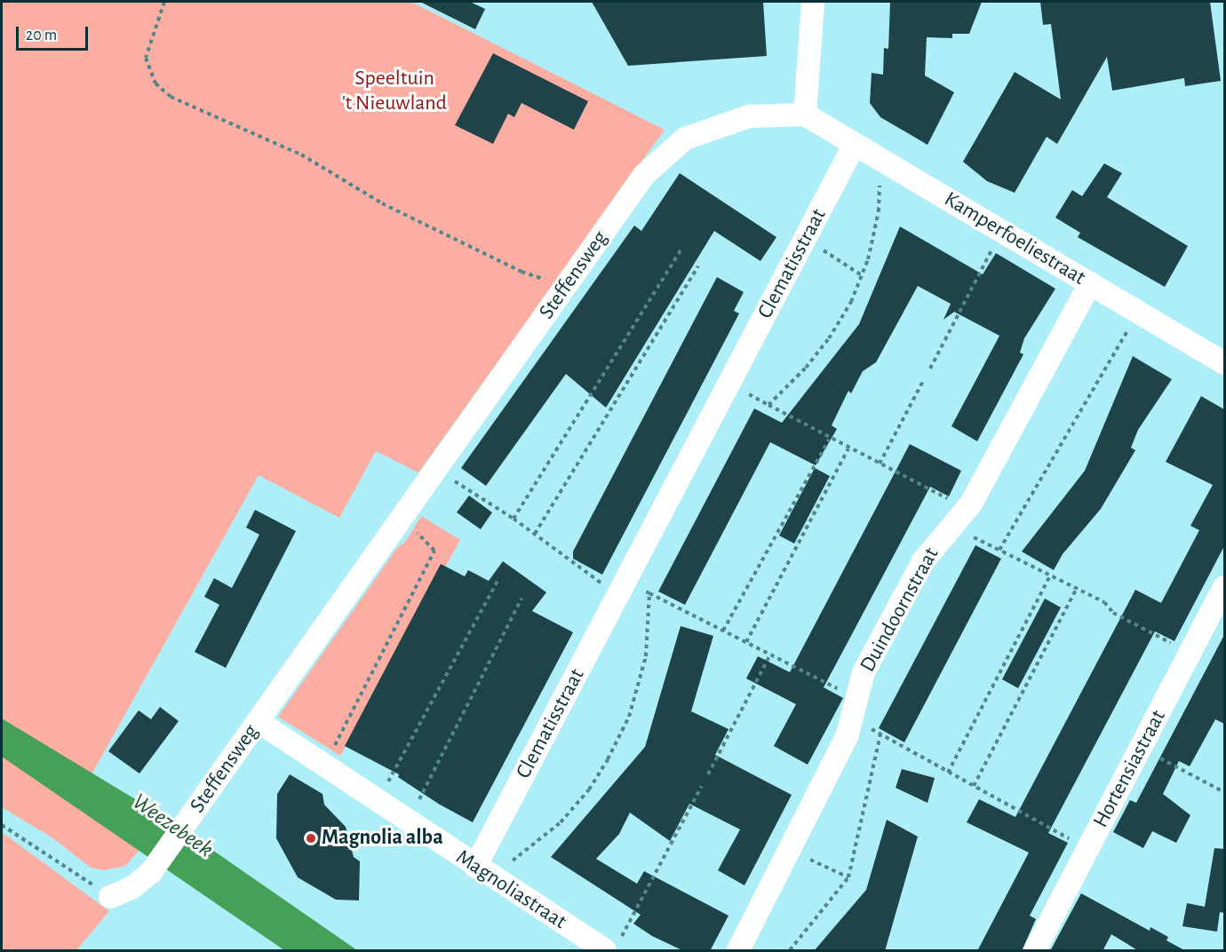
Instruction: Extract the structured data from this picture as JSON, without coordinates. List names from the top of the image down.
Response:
{
  "streets": {
    "street": [
      "Kamperfoeliestraat",
      "Clematisstraat",
      "Steffensweg",
      "Duindoornstraat",
      "Hortensiastraat",
      "Magnoliastraat"
    ]
  },
  "crossings": [
    ["Kamperfoeliestraat", "Clematisstraat"],
    ["Kamperfoeliestraat", "Steffensweg"],
    ["Kamperfoeliestraat", "Duindoornstraat"],
    ["Clematisstraat", "Magnoliastraat"],
    ["Steffensweg", "Magnoliastraat"]
  ],
  "water": ["Weezebeek"],
  "parks": ["Speeltuin 't Nieuwland"],
  "places": ["Magnolia alba"],
  "scale_bar": "20 m"
}
